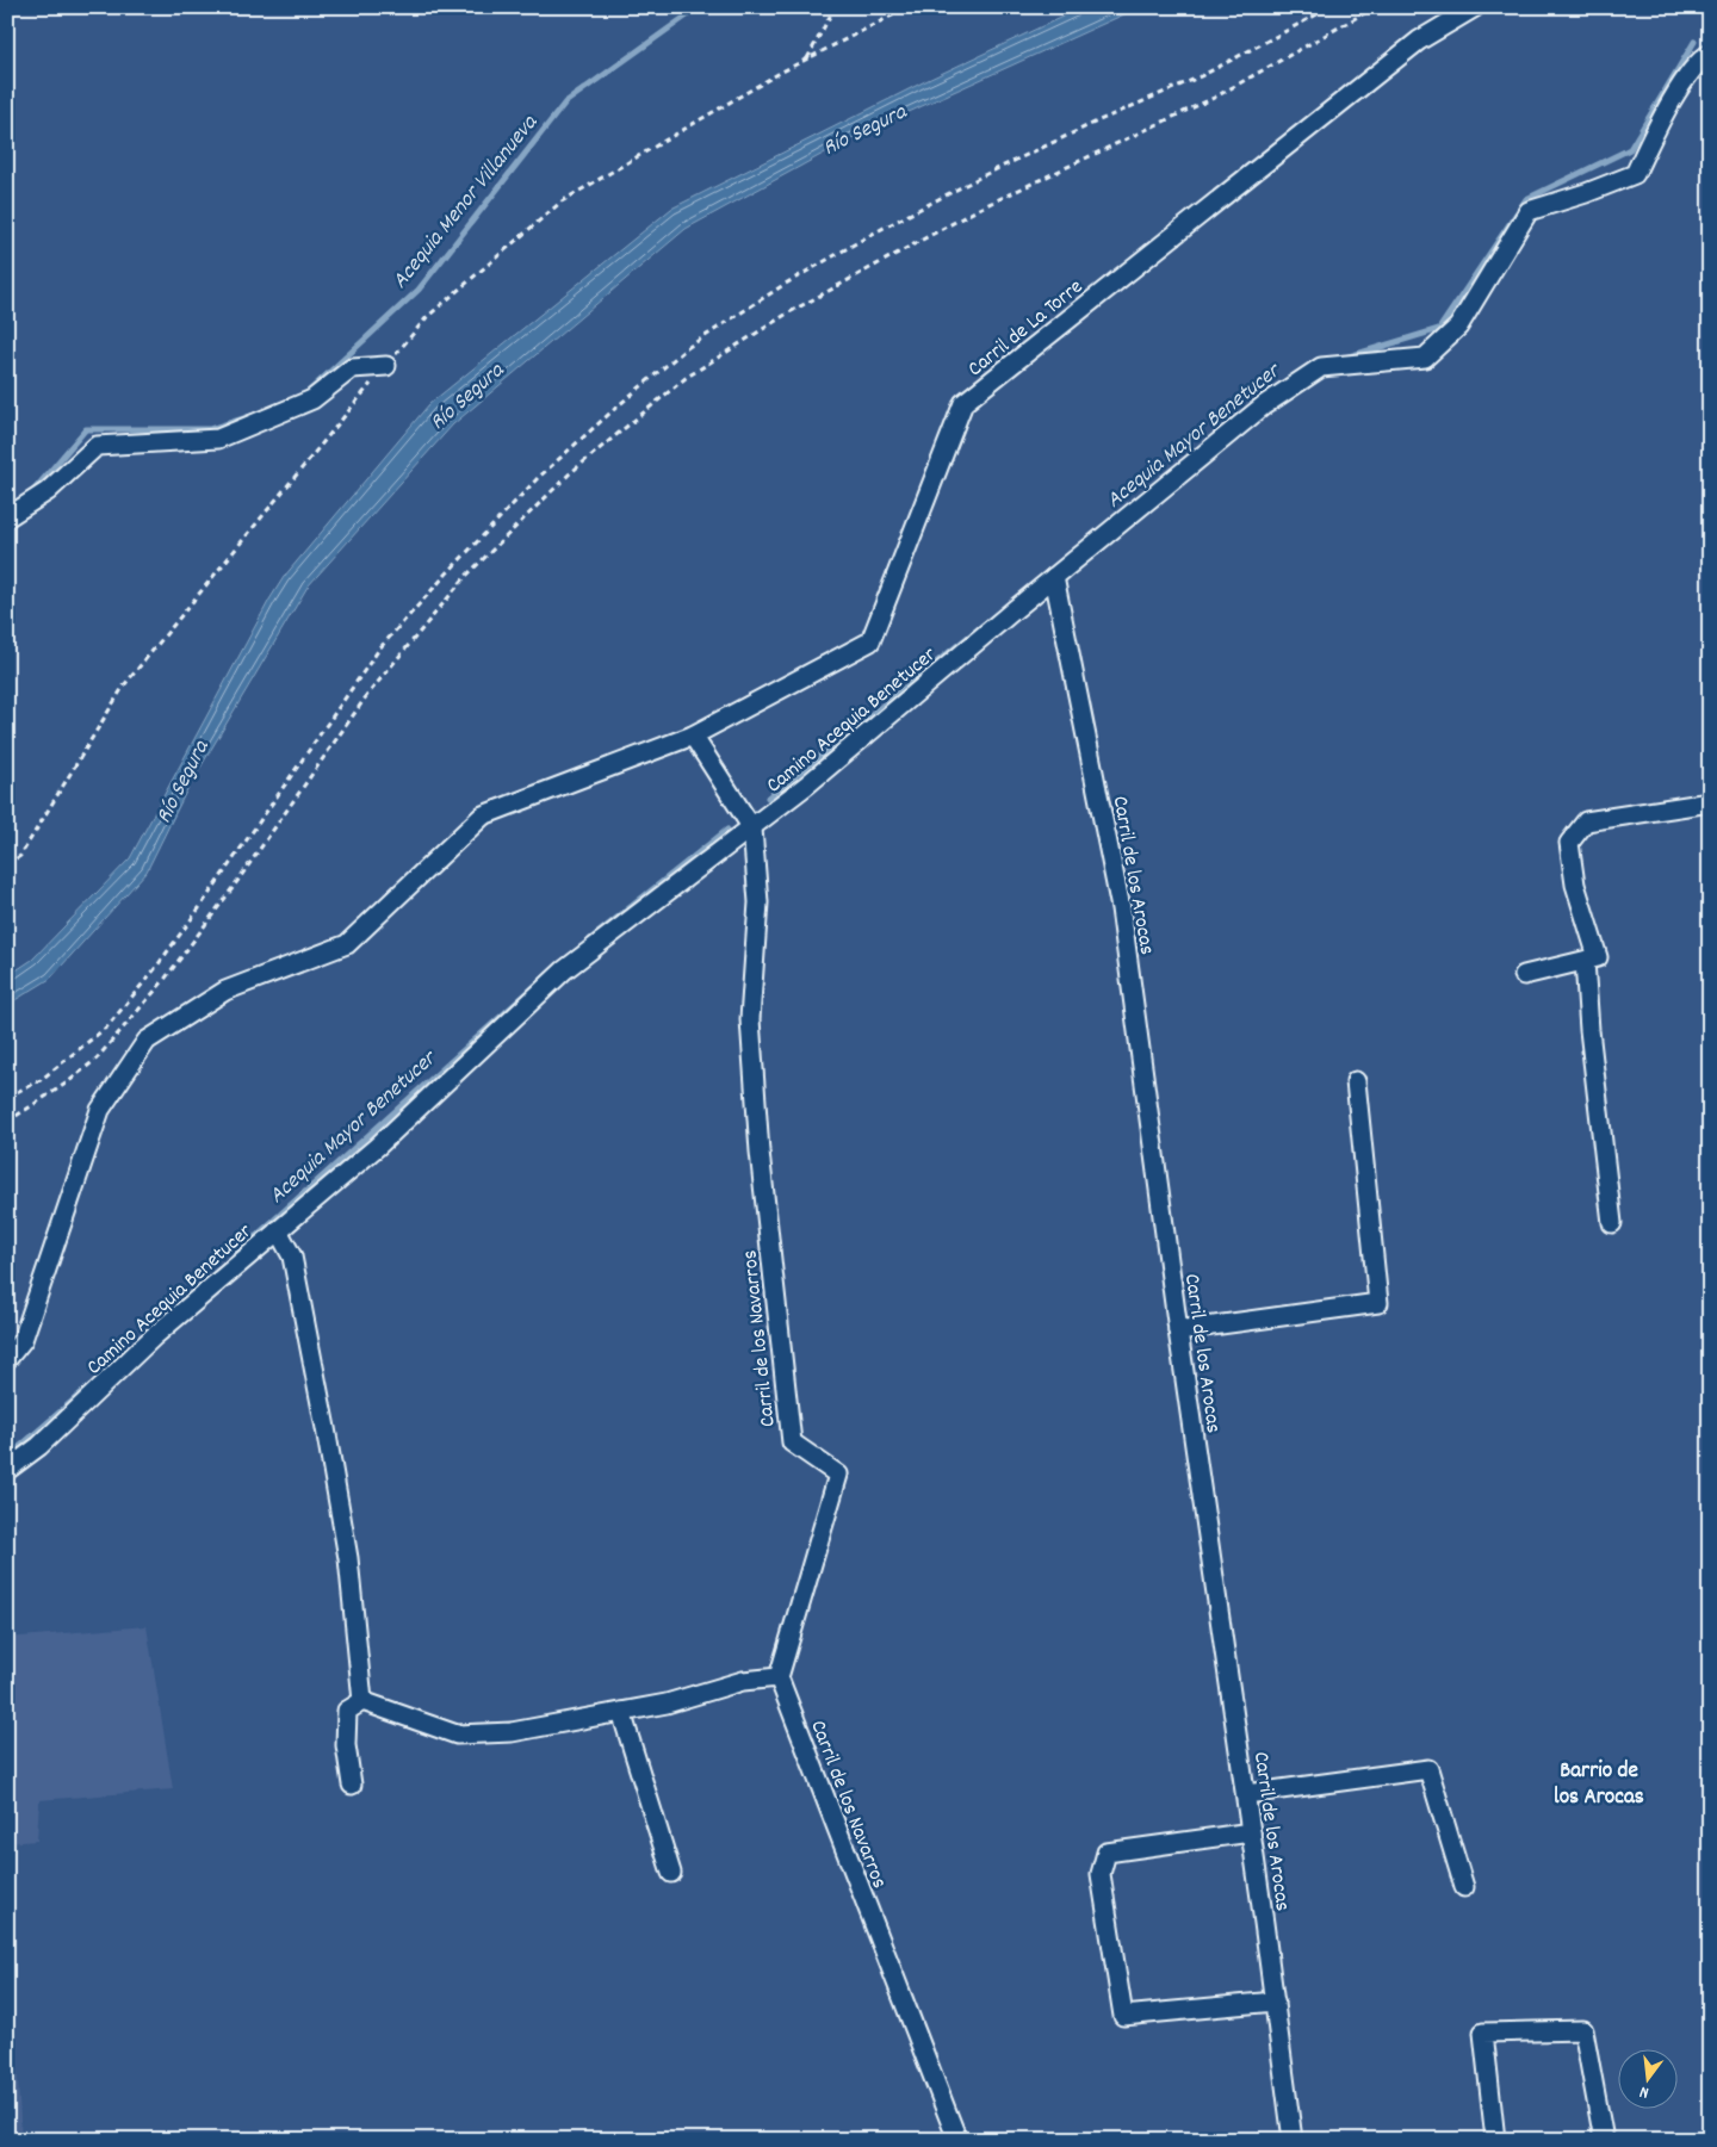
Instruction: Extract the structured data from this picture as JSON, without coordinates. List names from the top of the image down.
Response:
{
  "streets": {
    "street": [
      "Carril de La Torre",
      "Camino Acequia Benetucer",
      "Carril de los Arocas",
      "Carril de los Navarros"
    ]
  },
  "crossings": [
    ["Carril de La Torre", "Carril de los Navarros"],
    ["Camino Acequia Benetucer", "Carril de los Arocas"],
    ["Camino Acequia Benetucer", "Carril de los Navarros"]
  ],
  "districts": ["Barrio de los Arocas"],
  "water": ["Río Segura", "Acequia Menor Villanueva", "Acequia Mayor Benetucer"],
  "north": "bottom"
}
